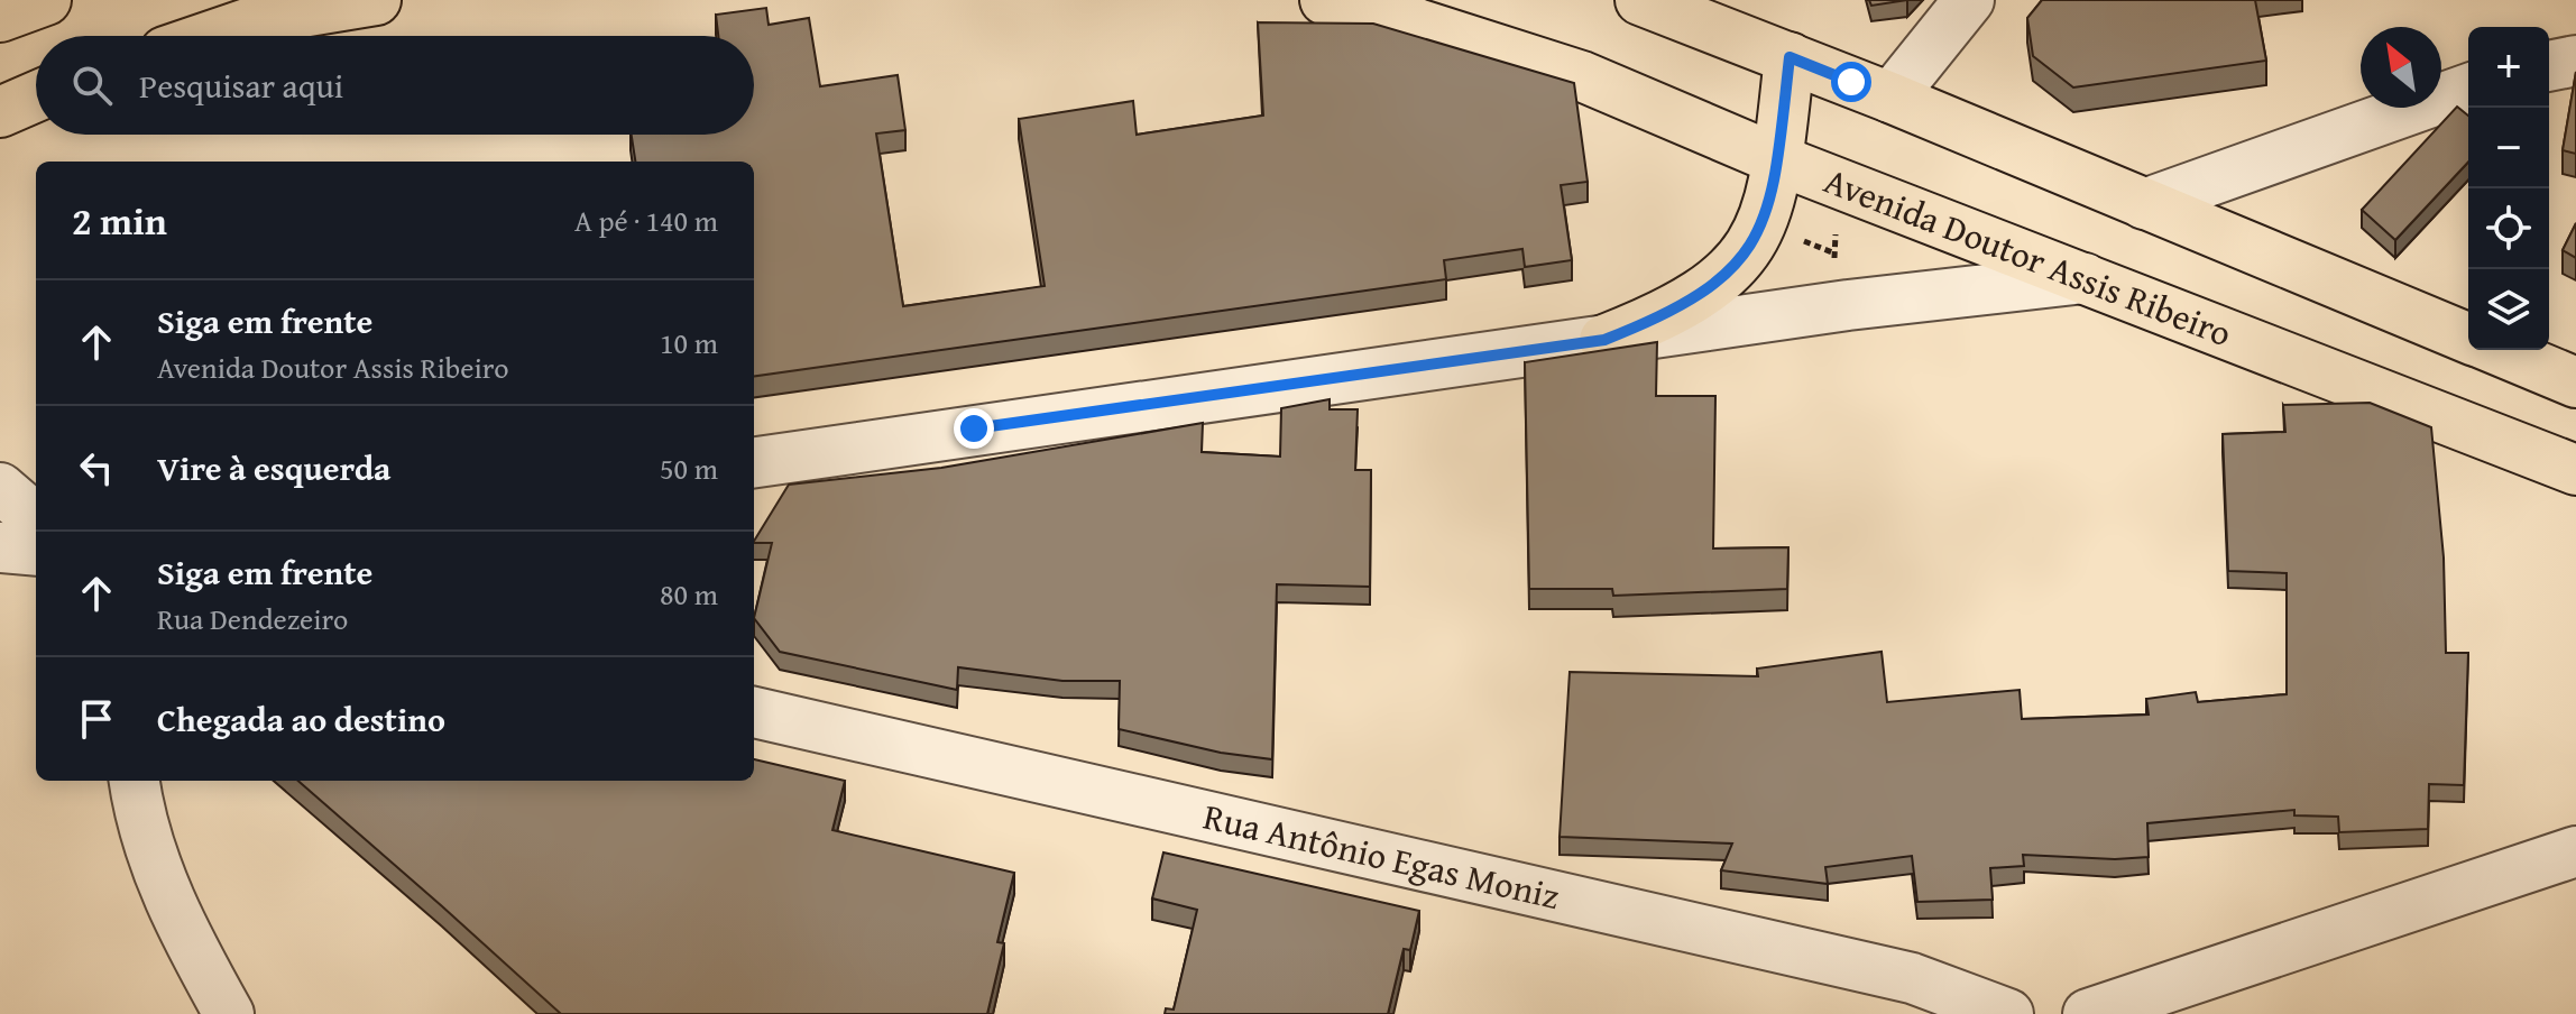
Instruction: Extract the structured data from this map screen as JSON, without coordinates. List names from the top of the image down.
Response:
{
  "streets": {
    "main road": ["Avenida Doutor Assis Ribeiro"],
    "street": ["Rua Antônio Egas Moniz"]
  },
  "north": "top left",
  "page": {
    "map_buttons": ["+", "−"],
    "search": "Pesquisar aqui",
    "heading": ["2 min", "A pé · 140 m"],
    "list": [
      ["Siga em frente", "Avenida Doutor Assis Ribeiro", "10 m"],
      ["Vire à esquerda", "50 m"],
      ["Siga em frente", "Rua Dendezeiro", "80 m"],
      "Chegada ao destino"
    ]
  }
}
